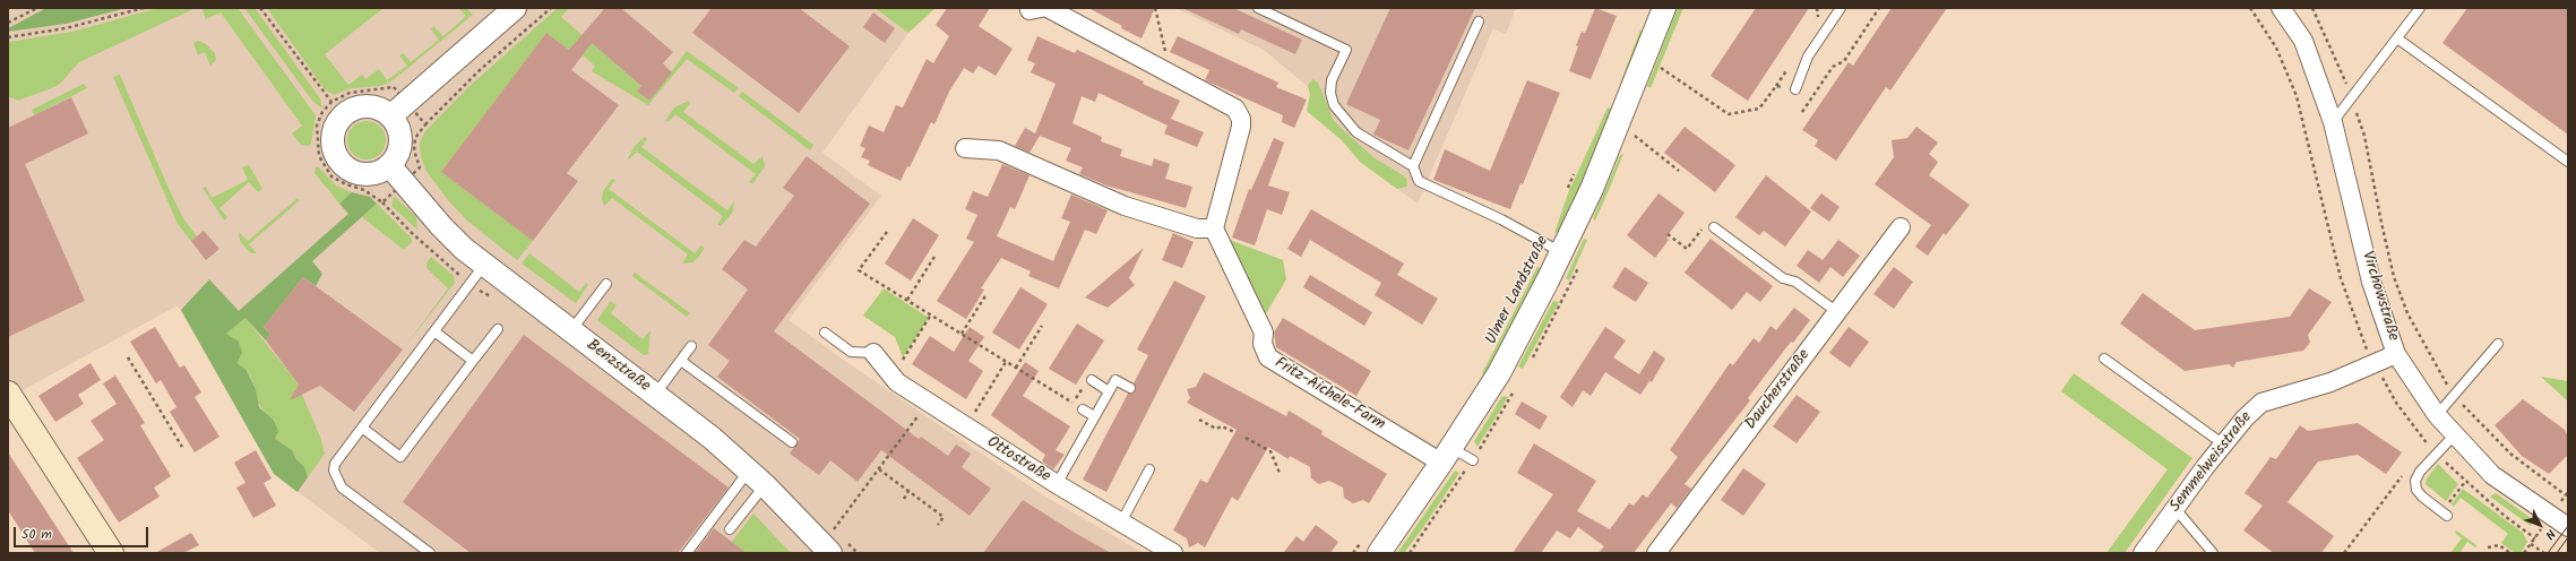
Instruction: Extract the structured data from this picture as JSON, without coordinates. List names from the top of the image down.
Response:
{
  "streets": {
    "street": [
      "Ulmer Landstraße",
      "Virchowstraße",
      "Benzstraße",
      "Daucherstraße",
      "Fritz-Aichele-Farm",
      "Ottostraße",
      "Semmelweisstraße"
    ]
  },
  "crossings": [
    ["Ulmer Landstraße", "Fritz-Aichele-Farm"],
    ["Virchowstraße", "Semmelweisstraße"]
  ],
  "scale_bar": "50 m",
  "north": "bottom right"
}
